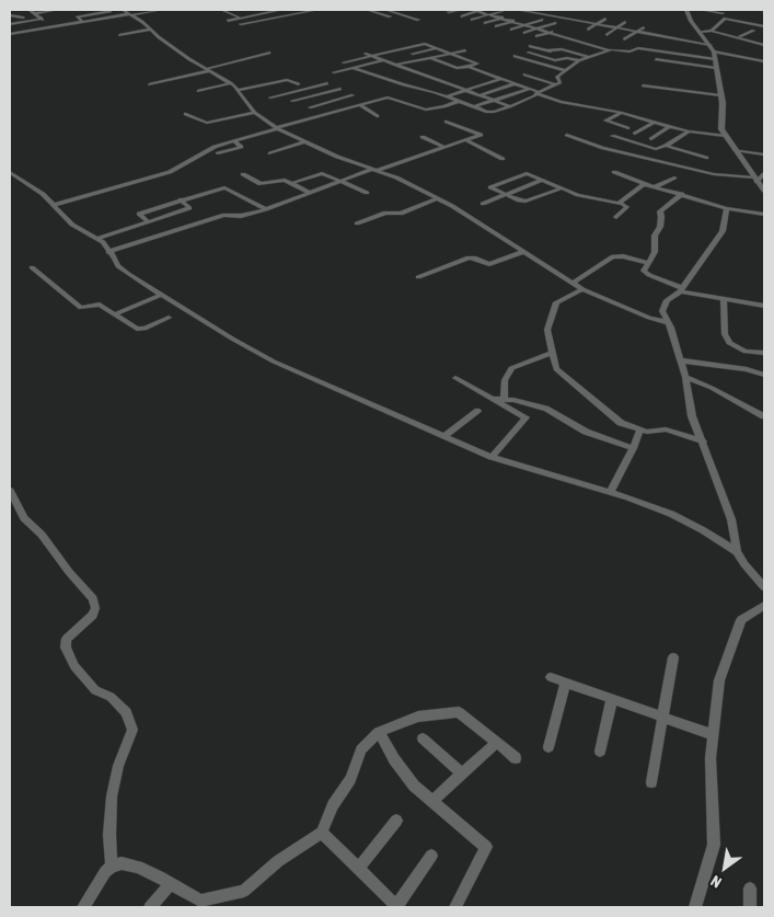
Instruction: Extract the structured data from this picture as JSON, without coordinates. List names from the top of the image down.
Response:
{
  "north": "bottom left"
}
